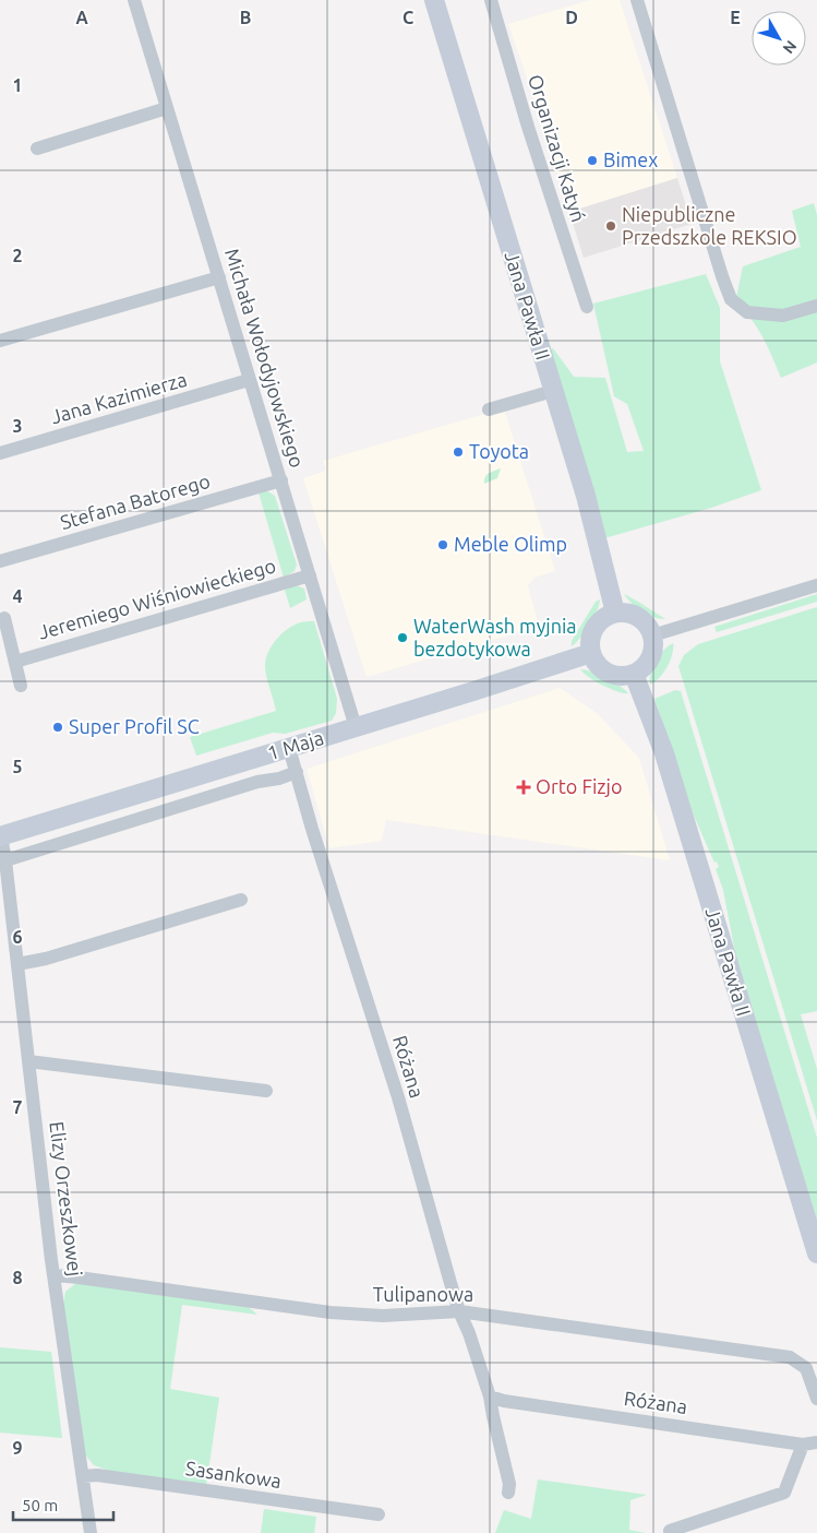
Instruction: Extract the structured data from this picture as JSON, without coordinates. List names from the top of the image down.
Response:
{
  "streets": {
    "main road": ["Jana Pawła II", "1 Maja"],
    "street": [
      "Organizacji Katyń",
      "Michała Wołodyjowskiego",
      "Jana Kazimierza",
      "Stefana Batorego",
      "Jeremiego Wiśniowieckiego",
      "Różana",
      "Elizy Orzeszkowej",
      "Tulipanowa",
      "Sasankowa"
    ]
  },
  "crossings": [
    ["Jana Pawła II", "1 Maja"],
    ["Michała Wołodyjowskiego", "Jana Kazimierza"],
    ["Michała Wołodyjowskiego", "Stefana Batorego"],
    ["Michała Wołodyjowskiego", "Jeremiego Wiśniowieckiego"],
    ["Michała Wołodyjowskiego", "1 Maja"],
    ["1 Maja", "Różana"],
    ["1 Maja", "Elizy Orzeszkowej"],
    ["Różana", "Tulipanowa"],
    ["Elizy Orzeszkowej", "Tulipanowa"],
    ["Elizy Orzeszkowej", "Sasankowa"]
  ],
  "places": {
    "other": [
      "Bimex",
      "Niepubliczne Przedszkole REKSIO",
      "Toyota",
      "Meble Olimp",
      "WaterWash myjnia bezdotykowa",
      "Super Profil SC"
    ],
    "health": ["Orto Fizjo"]
  },
  "scale_bar": "50 m",
  "north": "bottom right",
  "grid": {
    "columns": [
      "A",
      "B",
      "C",
      "D",
      "E"
    ],
    "rows": [
      "1",
      "2",
      "3",
      "4",
      "5",
      "6",
      "7",
      "8",
      "9"
    ]
  }
}
